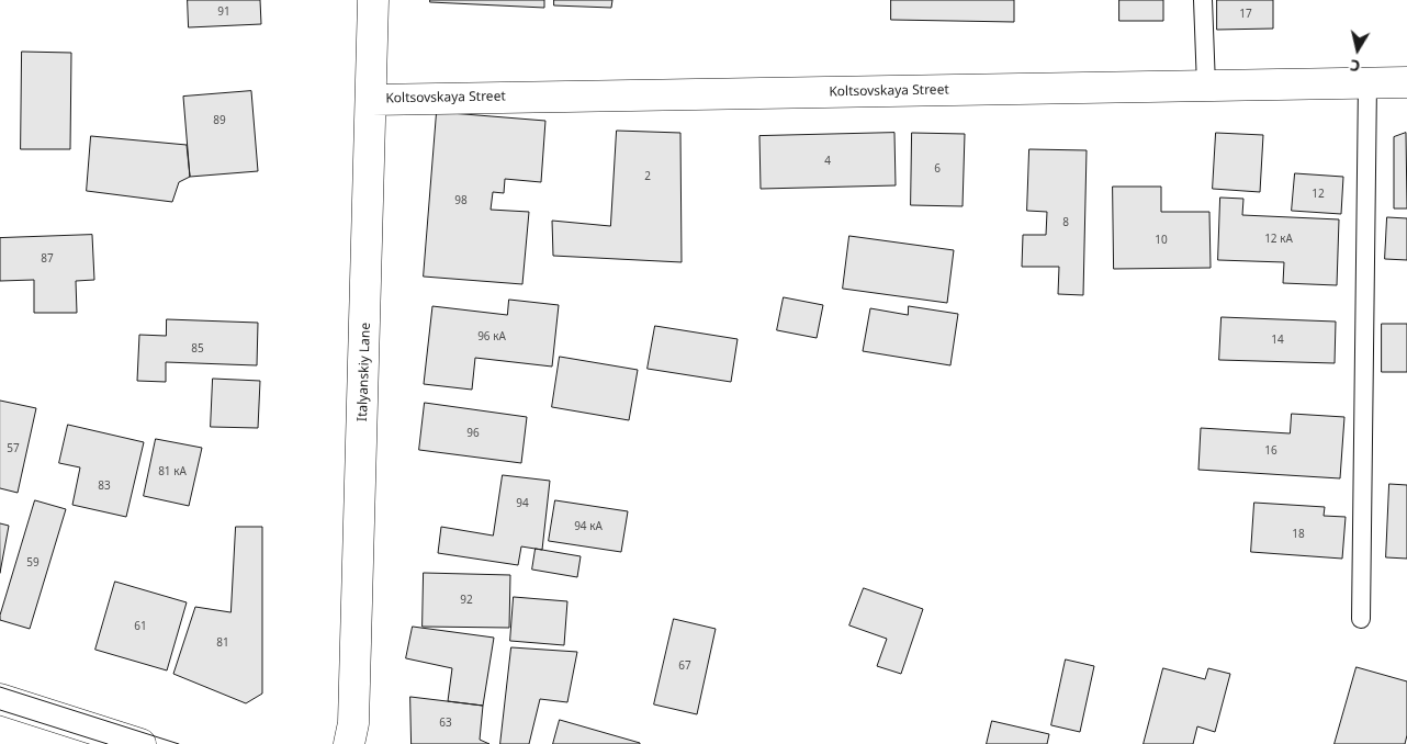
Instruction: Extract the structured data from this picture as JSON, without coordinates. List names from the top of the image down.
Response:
{
  "streets": {
    "street": ["Koltsovskaya Street", "Italyanskiy Lane"]
  },
  "crossings": [
    ["Koltsovskaya Street", "Italyanskiy Lane"]
  ],
  "house_numbers": [
    "91",
    "17",
    "89",
    "4",
    "6",
    "2",
    "12",
    "98",
    "8",
    "12 кА",
    "10",
    "87",
    "96 кА",
    "14",
    "85",
    "96",
    "57",
    "16",
    "81 кА",
    "83",
    "94",
    "94 кА",
    "18",
    "59",
    "92",
    "61",
    "81",
    "67",
    "63"
  ],
  "north": "bottom"
}
